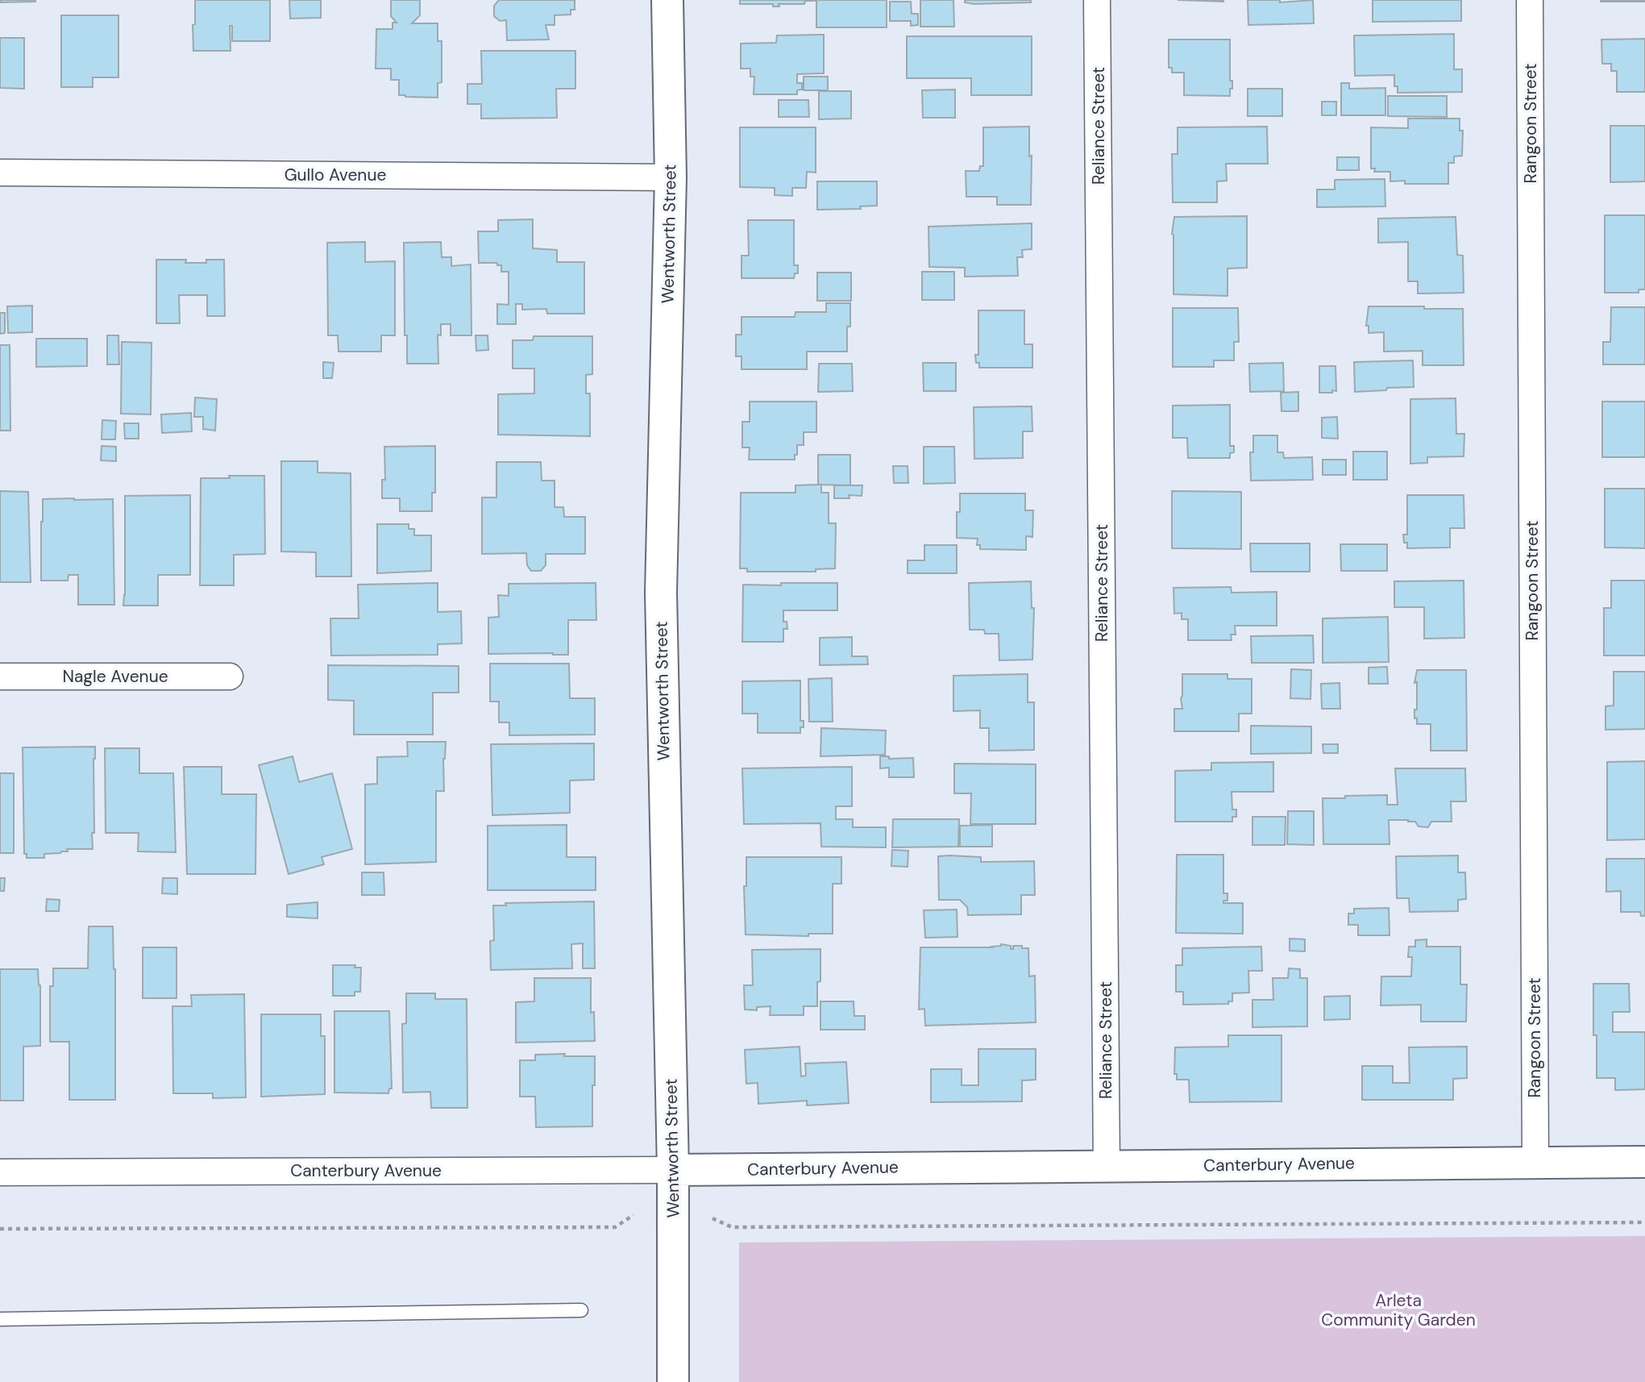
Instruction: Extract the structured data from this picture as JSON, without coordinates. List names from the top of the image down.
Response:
{
  "streets": {
    "street": [
      "Rangoon Street",
      "Reliance Street",
      "Gullo Avenue",
      "Wentworth Street",
      "Nagle Avenue",
      "Canterbury Avenue"
    ]
  },
  "crossings": [
    ["Rangoon Street", "Canterbury Avenue"],
    ["Reliance Street", "Canterbury Avenue"],
    ["Gullo Avenue", "Wentworth Street"],
    ["Wentworth Street", "Canterbury Avenue"]
  ],
  "parks": ["Arleta Community Garden"]
}
